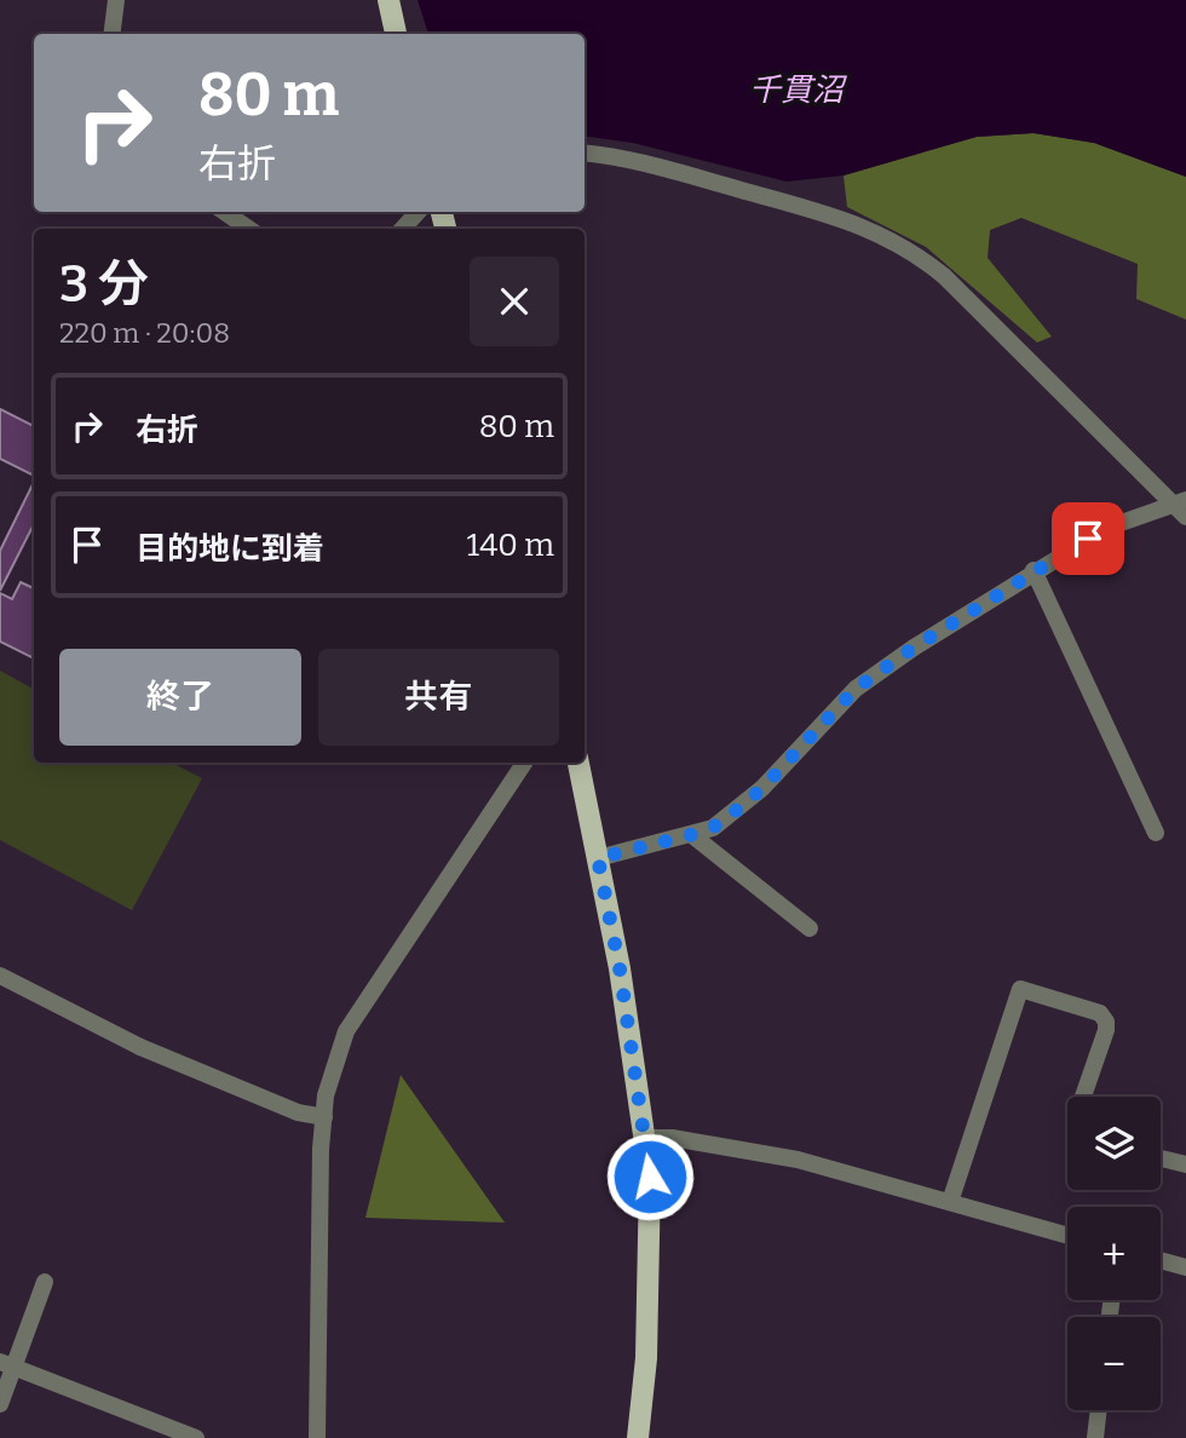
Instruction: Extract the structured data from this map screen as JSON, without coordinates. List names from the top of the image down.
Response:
{
  "water": ["千貫沼"],
  "page": {
    "turn": ["80 m", "右折"],
    "heading": ["3 分", "220 m · 20:08"],
    "list": [
      {
        "name": "右折",
        "value": "80 m"
      },
      {
        "name": "目的地に到着",
        "value": "140 m"
      }
    ],
    "buttons": ["終了", "共有"],
    "map_buttons": ["+", "−"]
  }
}
